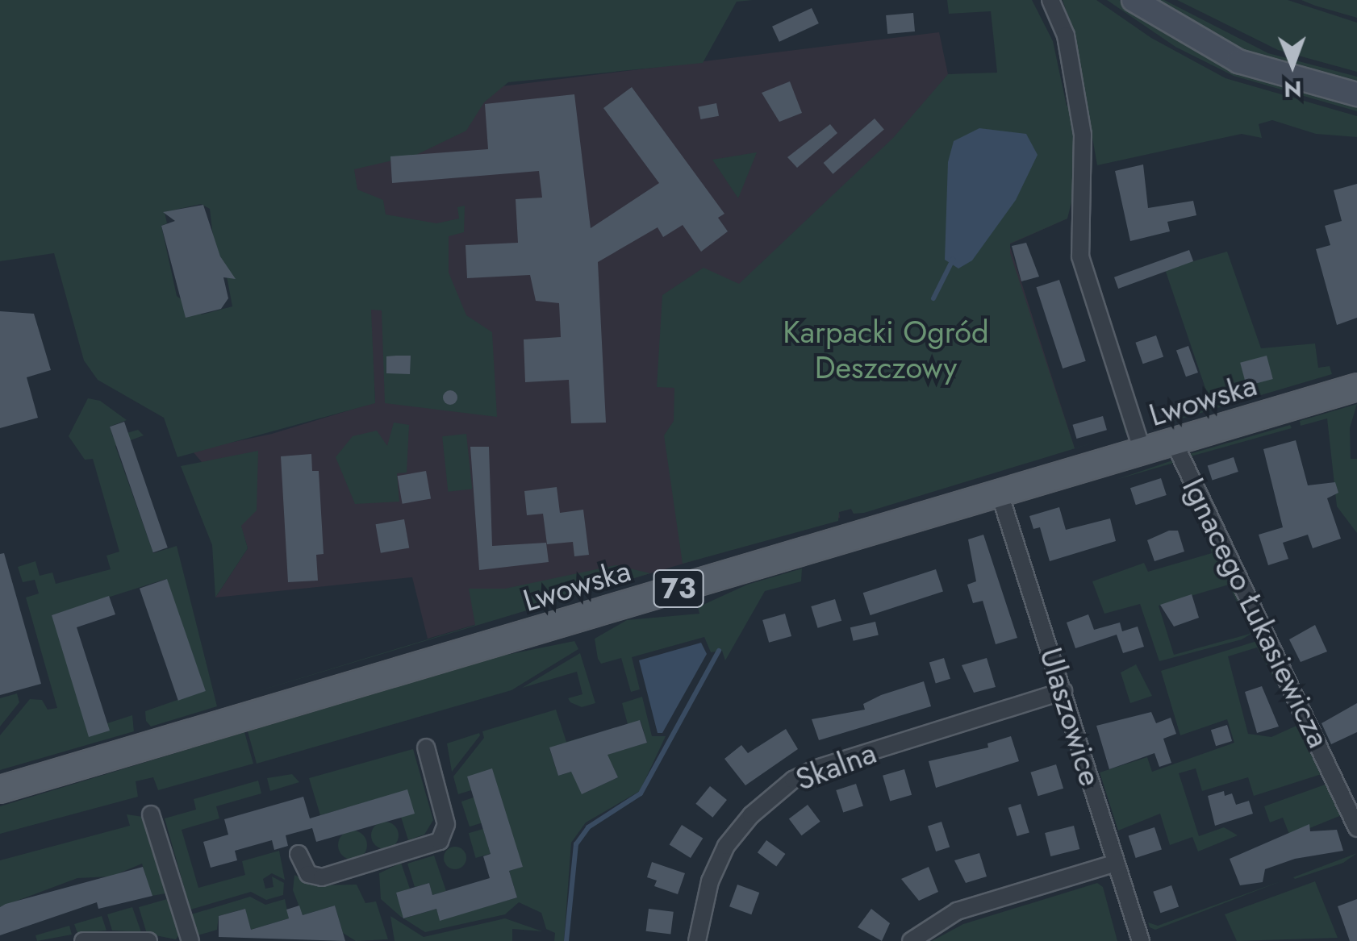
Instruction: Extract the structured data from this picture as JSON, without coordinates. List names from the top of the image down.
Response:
{
  "streets": {
    "main road": ["Lwowska", "73"],
    "street": ["Ignacego Łukasiewicza", "Ulaszowice", "Skalna"]
  },
  "crossings": [
    ["Lwowska", "Ignacego Łukasiewicza"],
    ["Lwowska", "Ulaszowice"],
    ["Ulaszowice", "Skalna"]
  ],
  "parks": ["Karpacki Ogród Deszczowy"],
  "north": "bottom"
}
